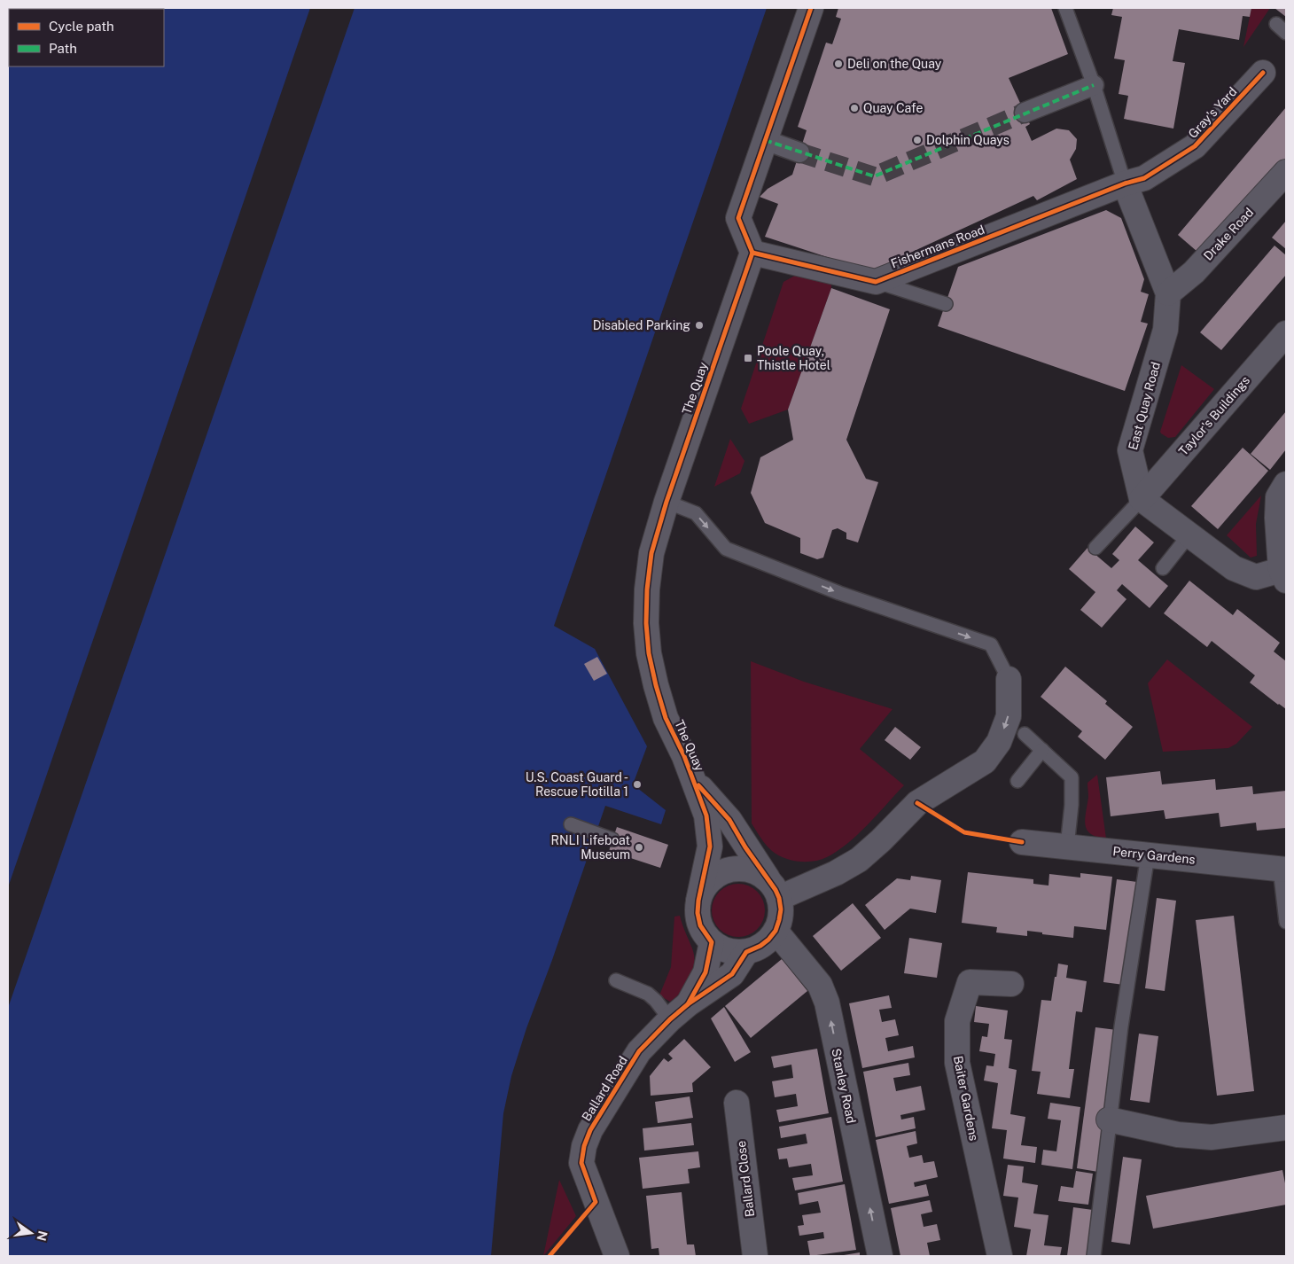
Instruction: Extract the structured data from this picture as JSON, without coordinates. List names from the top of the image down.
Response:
{
  "streets": {
    "street": [
      "Gray's Yard",
      "Drake Road",
      "Fishermans Road",
      "The Quay",
      "East Quay Road",
      "Taylor's Buildings",
      "Perry Gardens",
      "Stanley Road",
      "Ballard Road",
      "Baiter Gardens",
      "Ballard Close"
    ]
  },
  "crossings": [
    ["Gray's Yard", "Fishermans Road"],
    ["Gray's Yard", "East Quay Road"],
    ["Drake Road", "East Quay Road"],
    ["Fishermans Road", "East Quay Road"],
    ["The Quay", "Stanley Road"],
    ["The Quay", "Ballard Road"],
    ["East Quay Road", "Taylor's Buildings"],
    ["Stanley Road", "Ballard Road"]
  ],
  "one_way": ["Stanley Road"],
  "places": {
    "other": [
      "Deli on the Quay",
      "Quay Cafe",
      "Dolphin Quays",
      "Disabled Parking",
      "U.S. Coast Guard - Rescue Flotilla 1",
      "RNLI Lifeboat Museum"
    ],
    "transit": ["Poole Quay, Thistle Hotel"]
  },
  "legend": ["Cycle path", "Path"],
  "north": "right"
}
